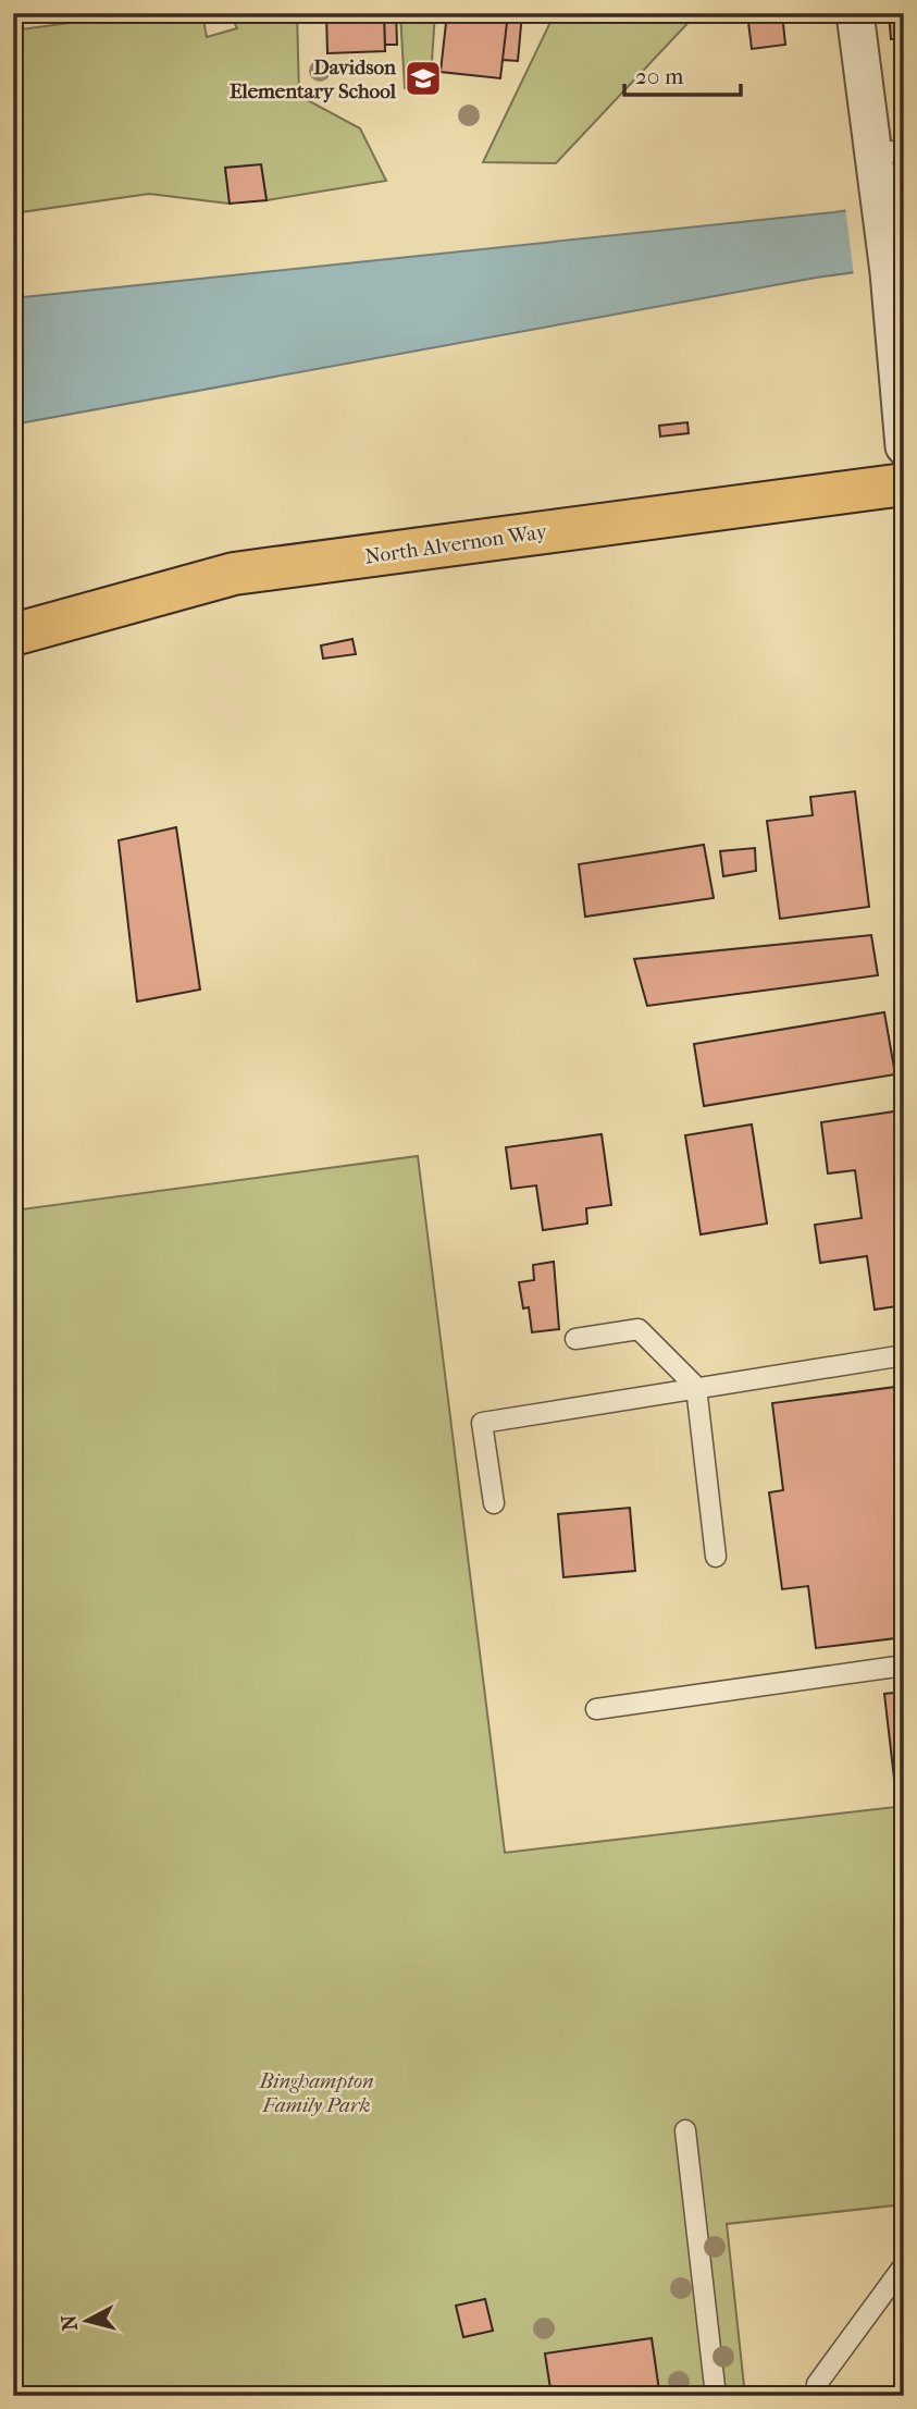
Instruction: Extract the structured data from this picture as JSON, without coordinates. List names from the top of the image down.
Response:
{
  "streets": {
    "main road": ["North Alvernon Way"]
  },
  "parks": ["Binghampton Family Park"],
  "places": {
    "school or university": ["Davidson Elementary School"]
  },
  "scale_bar": "20 m",
  "north": "left"
}
